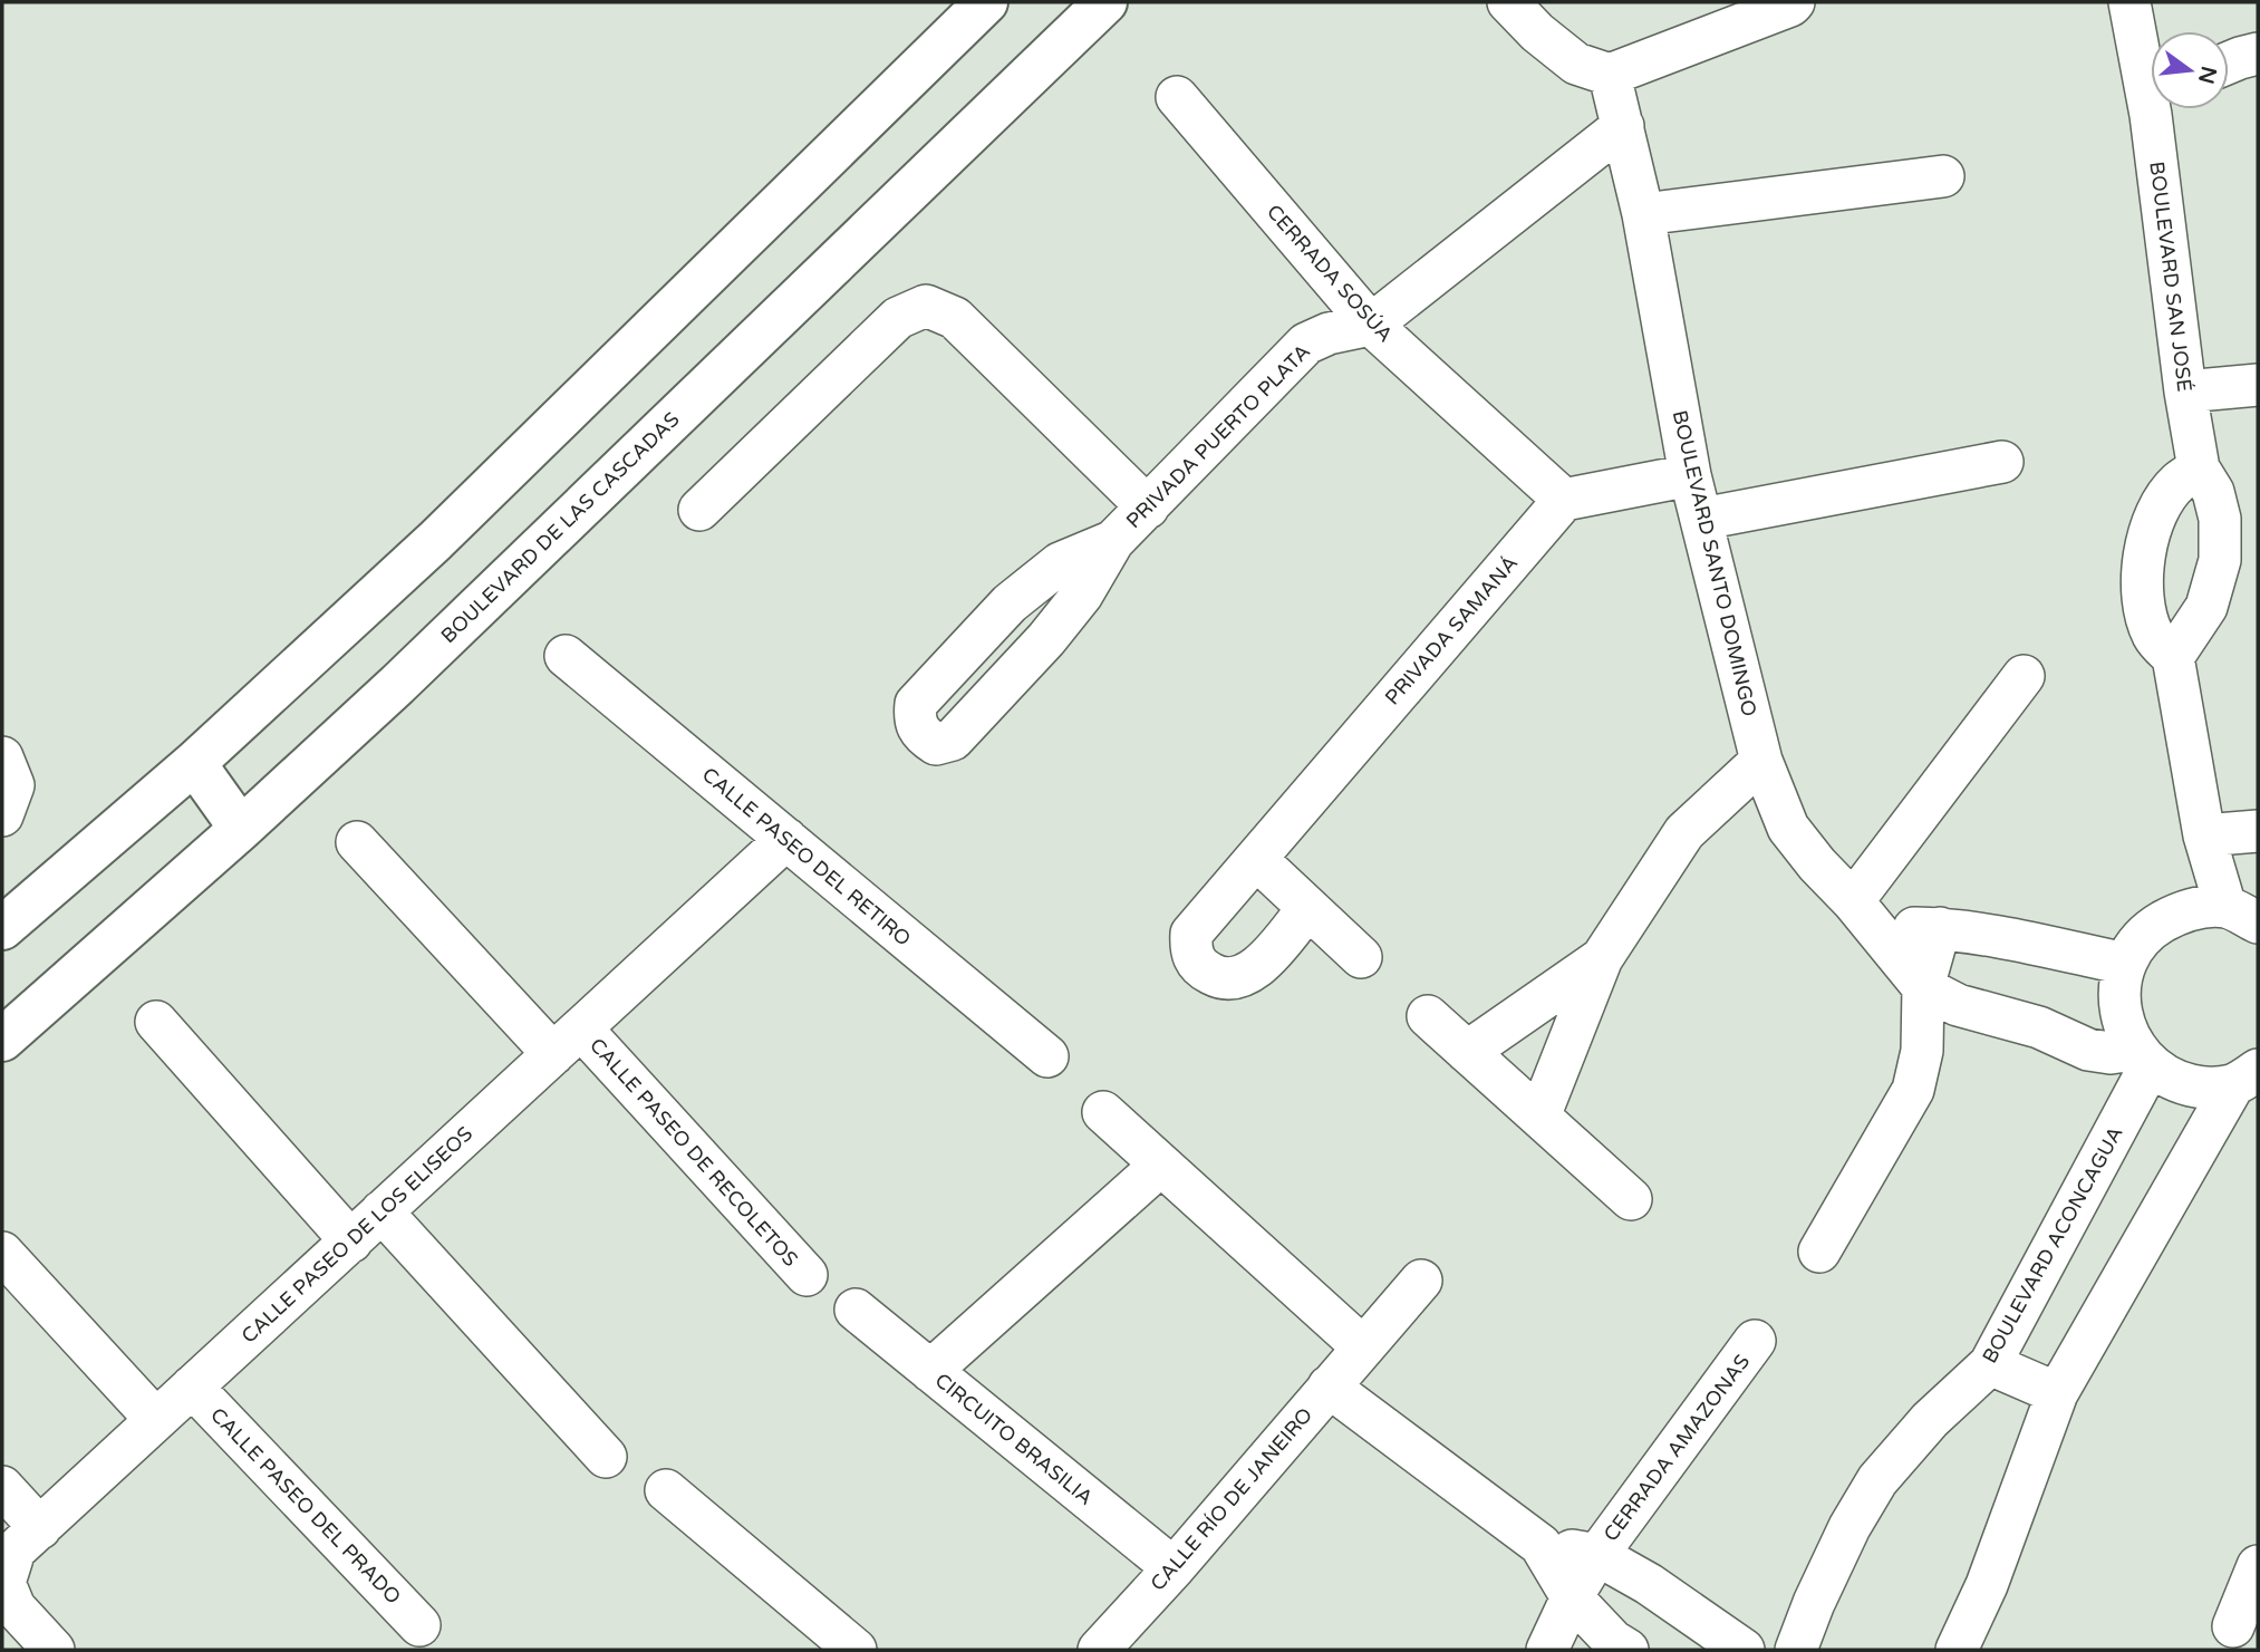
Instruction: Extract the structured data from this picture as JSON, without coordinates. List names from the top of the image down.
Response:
{
  "streets": {
    "main road": ["BOULEVARD DE LAS CASCADAS"],
    "street": [
      "CERRADA SOSÚA",
      "BOULEVARD SAN JOSÉ",
      "PRIVADA PUERTO PLATA",
      "BOULEVARD SANTO DOMINGO",
      "PRIVADA SAMANÁ",
      "CALLE PASEO DEL RETIRO",
      "CALLE PASEO DE RECOLETOS",
      "CALLE PASEO DE LOS ELISEOS",
      "BOULEVARD ACONCAGUA",
      "CIRCUITO BRASILIA",
      "CERRADA AMAZONAS",
      "CALLE RÍO DE JANEIRO",
      "CALLE PASEO DEL PRADO"
    ]
  },
  "crossings": [
    ["CERRADA SOSÚA", "PRIVADA PUERTO PLATA"],
    ["CERRADA SOSÚA", "PRIVADA SAMANÁ"],
    ["BOULEVARD SANTO DOMINGO", "BOULEVARD ACONCAGUA"],
    ["CALLE PASEO DEL RETIRO", "CALLE PASEO DE LOS ELISEOS"],
    ["CALLE PASEO DE RECOLETOS", "CALLE PASEO DE LOS ELISEOS"],
    ["CALLE PASEO DE LOS ELISEOS", "CALLE PASEO DEL PRADO"],
    ["CIRCUITO BRASILIA", "CALLE RÍO DE JANEIRO"]
  ],
  "north": "right"
}
